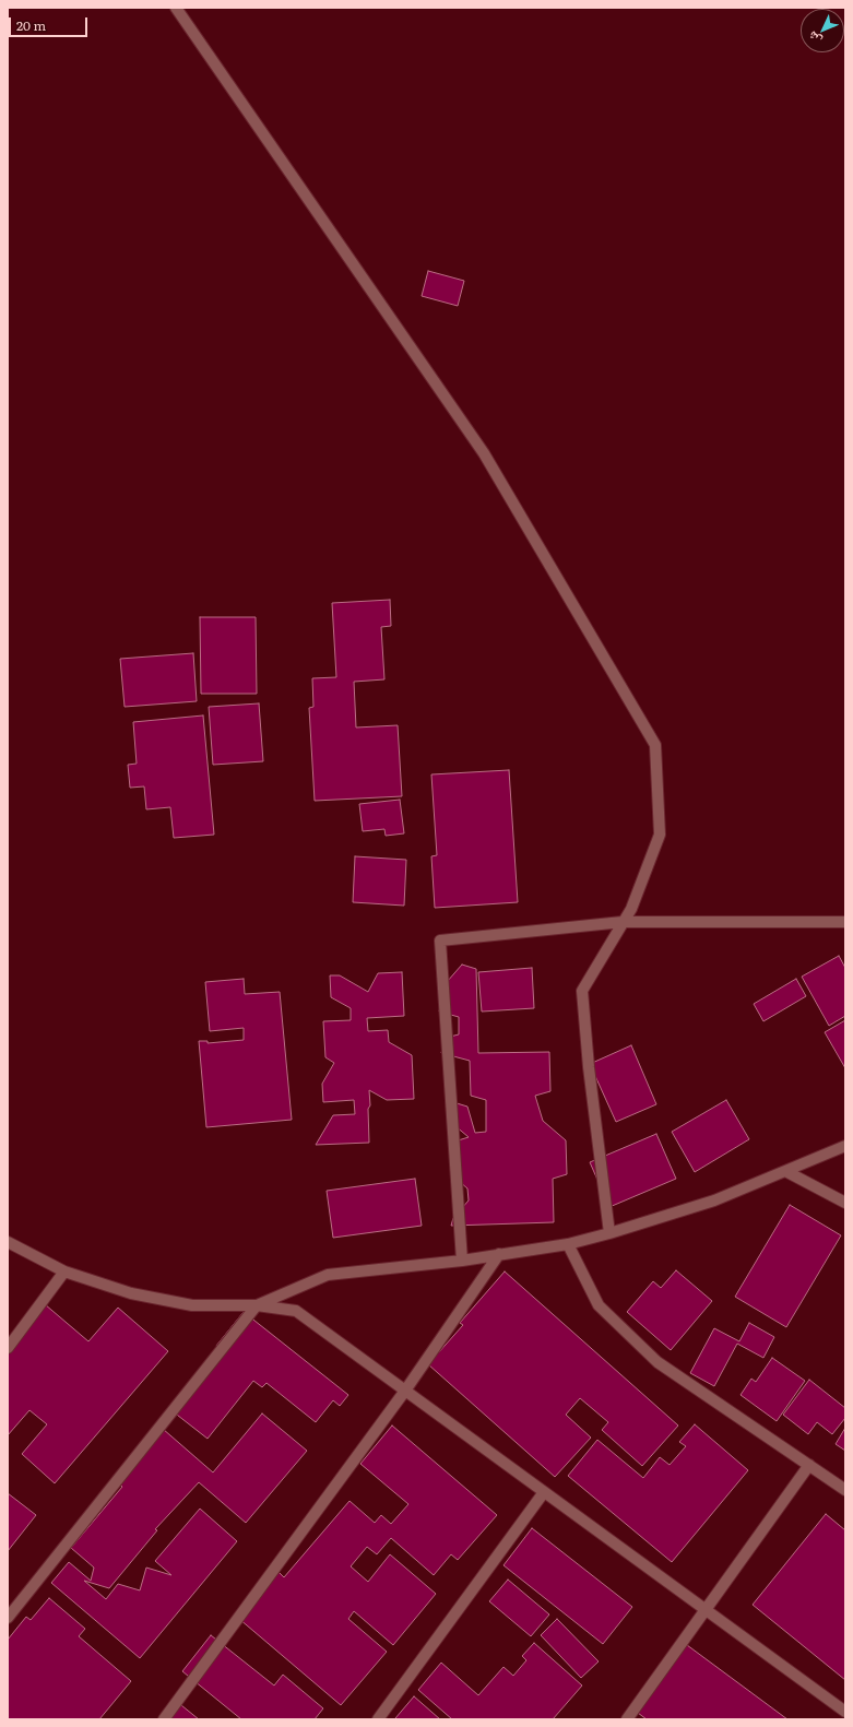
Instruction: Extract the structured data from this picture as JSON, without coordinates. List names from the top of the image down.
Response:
{
  "scale_bar": "20 m",
  "north": "bottom left"
}
